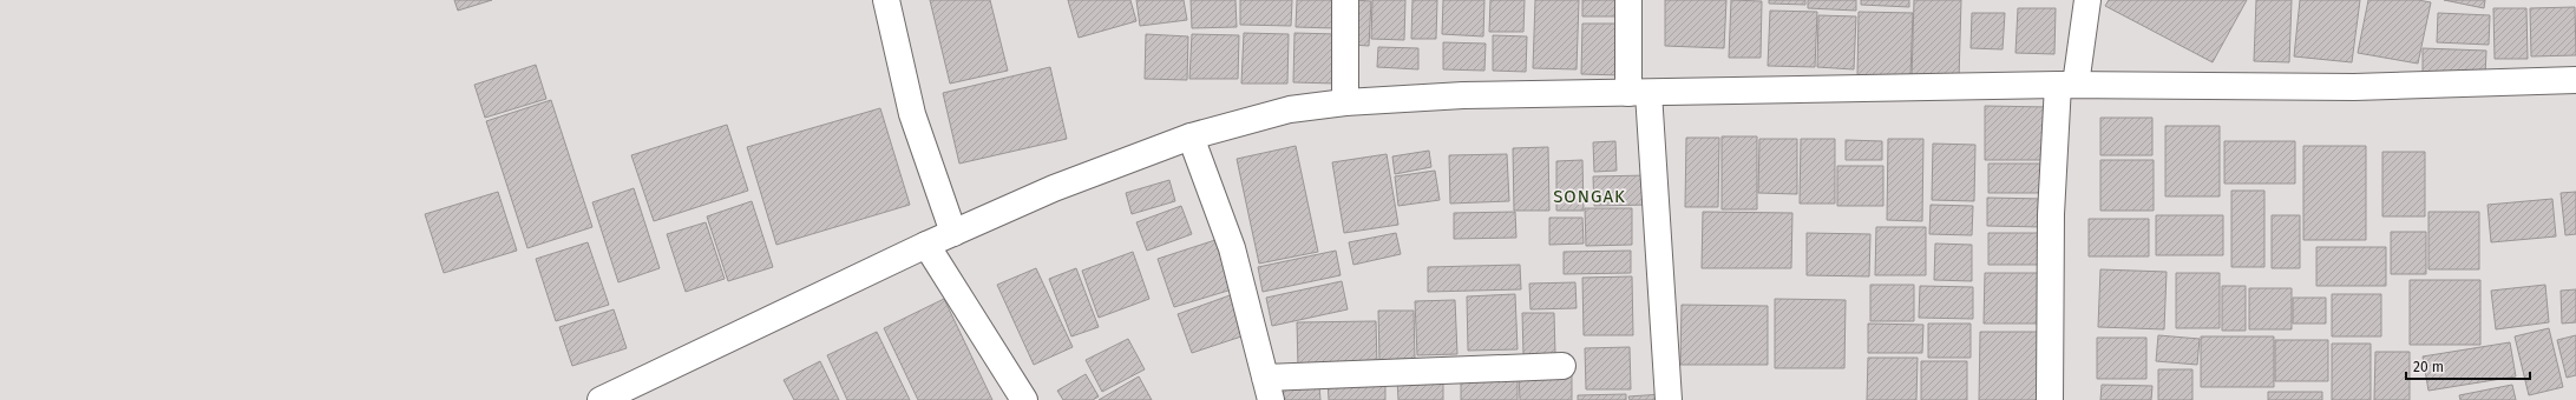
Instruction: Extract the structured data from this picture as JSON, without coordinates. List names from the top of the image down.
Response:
{
  "districts": ["SONGAK"],
  "scale_bar": "20 m"
}
